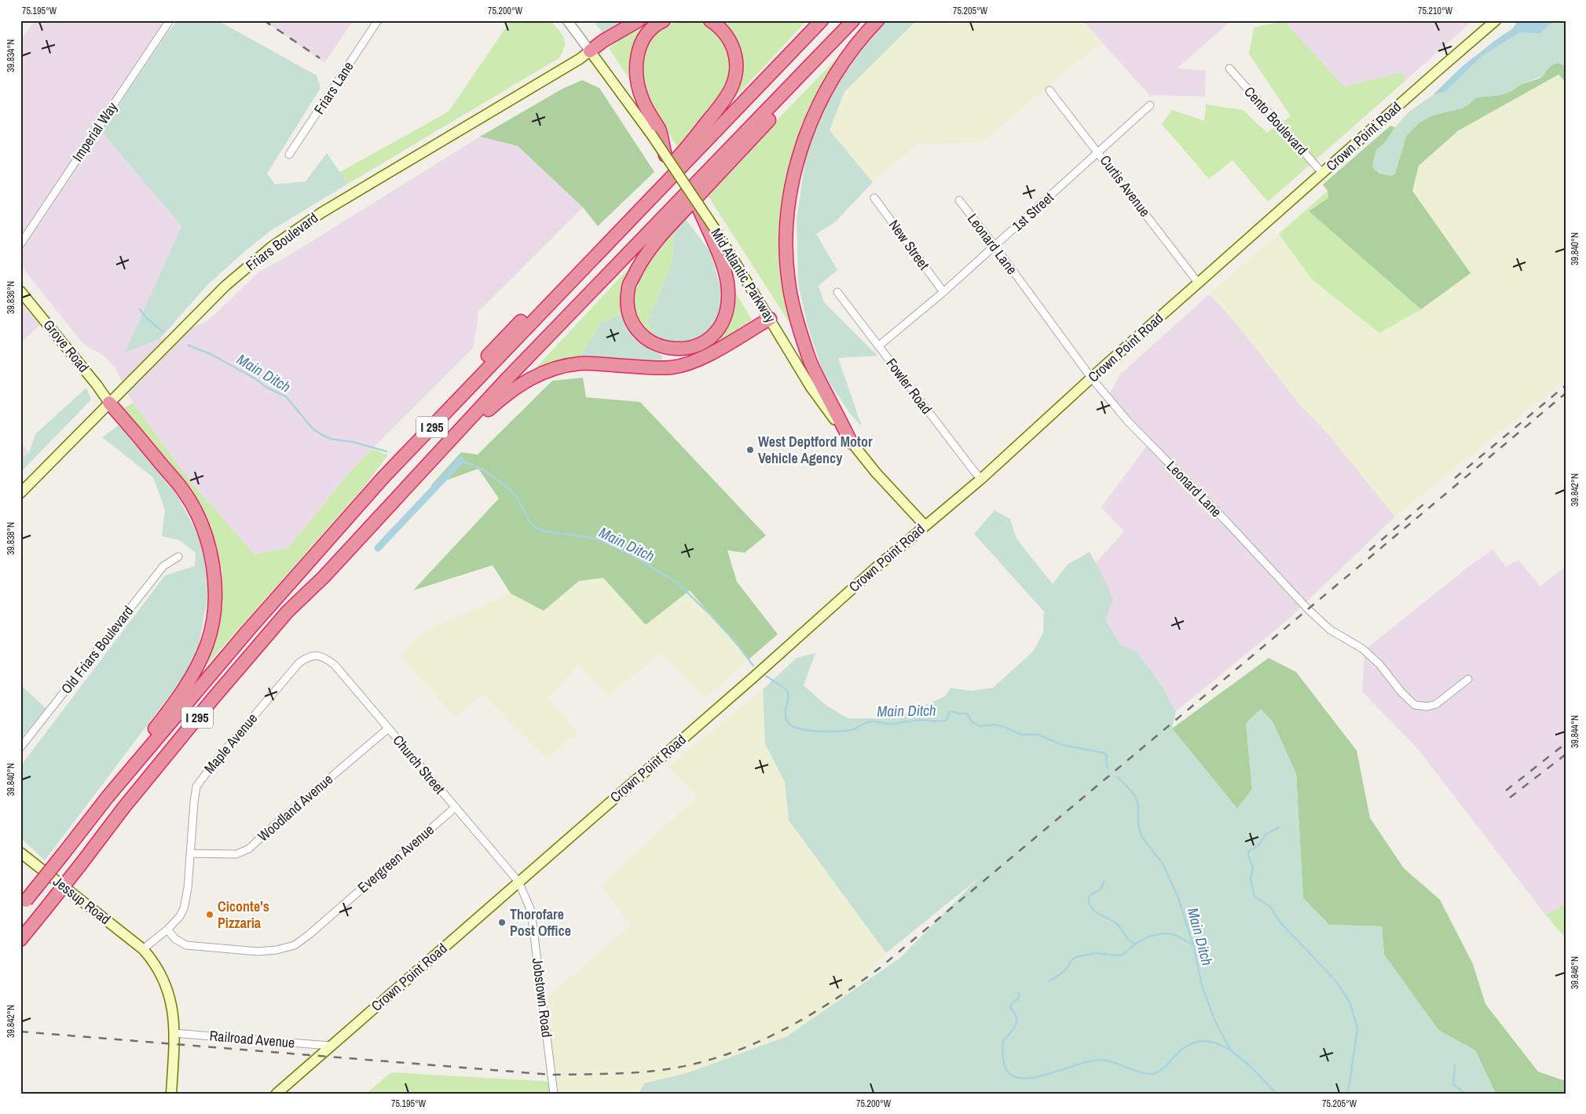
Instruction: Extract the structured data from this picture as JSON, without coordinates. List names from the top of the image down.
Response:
{
  "streets": {
    "highway": ["I 295"],
    "main road": [
      "Crown Point Road",
      "Friars Boulevard",
      "Mid Atlantic Parkway",
      "Grove Road",
      "Jessup Road"
    ],
    "street": [
      "Friars Lane",
      "Cento Boulevard",
      "Imperial Way",
      "Curtis Avenue",
      "1st Street",
      "Leonard Lane",
      "New Street",
      "Fowler Road",
      "Old Friars Boulevard",
      "Maple Avenue",
      "Church Street",
      "Woodland Avenue",
      "Evergreen Avenue",
      "Jobstown Road",
      "Railroad Avenue"
    ]
  },
  "crossings": [
    ["Cento Boulevard", "Crown Point Road"],
    ["Crown Point Road", "Curtis Avenue"],
    ["Crown Point Road", "Leonard Lane"],
    ["Crown Point Road", "Mid Atlantic Parkway"],
    ["Crown Point Road", "Fowler Road"],
    ["Crown Point Road", "Church Street"],
    ["Crown Point Road", "Jobstown Road"],
    ["Crown Point Road", "Railroad Avenue"],
    ["Curtis Avenue", "1st Street"],
    ["1st Street", "Leonard Lane"],
    ["1st Street", "New Street"],
    ["1st Street", "Fowler Road"],
    ["Friars Boulevard", "Grove Road"],
    ["Maple Avenue", "Church Street"],
    ["Maple Avenue", "Woodland Avenue"],
    ["Maple Avenue", "Evergreen Avenue"],
    ["Maple Avenue", "Jessup Road"],
    ["Church Street", "Woodland Avenue"],
    ["Church Street", "Evergreen Avenue"],
    ["Church Street", "Jobstown Road"],
    ["Jessup Road", "Railroad Avenue"]
  ],
  "water": ["Main Ditch"],
  "places": ["West Deptford Motor Vehicle Agency", "Ciconte's Pizzaria", "Thorofare Post Office"],
  "coordinates": [
    "75.195°W",
    "75.200°W",
    "75.205°W",
    "75.210°W",
    "39.834°N",
    "39.840°N",
    "39.836°N",
    "39.842°N",
    "39.838°N",
    "39.844°N",
    "39.846°N"
  ]
}
